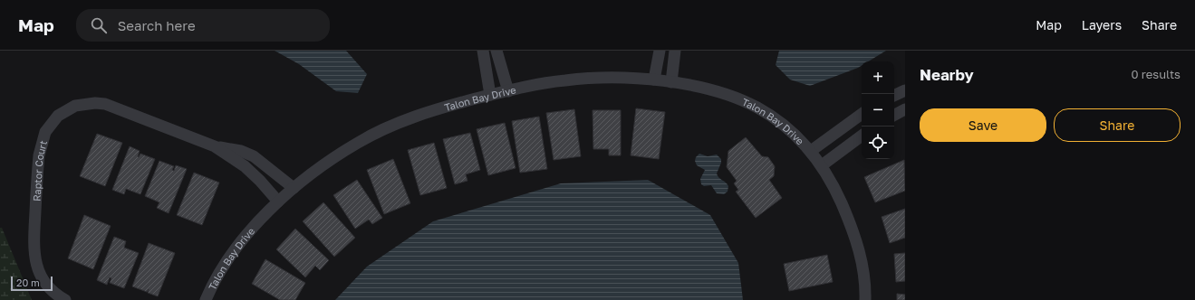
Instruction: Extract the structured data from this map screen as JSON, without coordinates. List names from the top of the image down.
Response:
{
  "streets": {
    "street": ["Talon Bay Drive", "Raptor Court"]
  },
  "crossings": [
    ["Talon Bay Drive", "Raptor Court"]
  ],
  "scale_bar": "20 m",
  "page": {
    "header": "Map",
    "search": "Search here",
    "nav": ["Map", "Layers", "Share"],
    "heading": ["Nearby", "0 results"],
    "map_buttons": ["+", "−"],
    "buttons": ["Save", "Share"],
    "scale": "20 m"
  }
}
